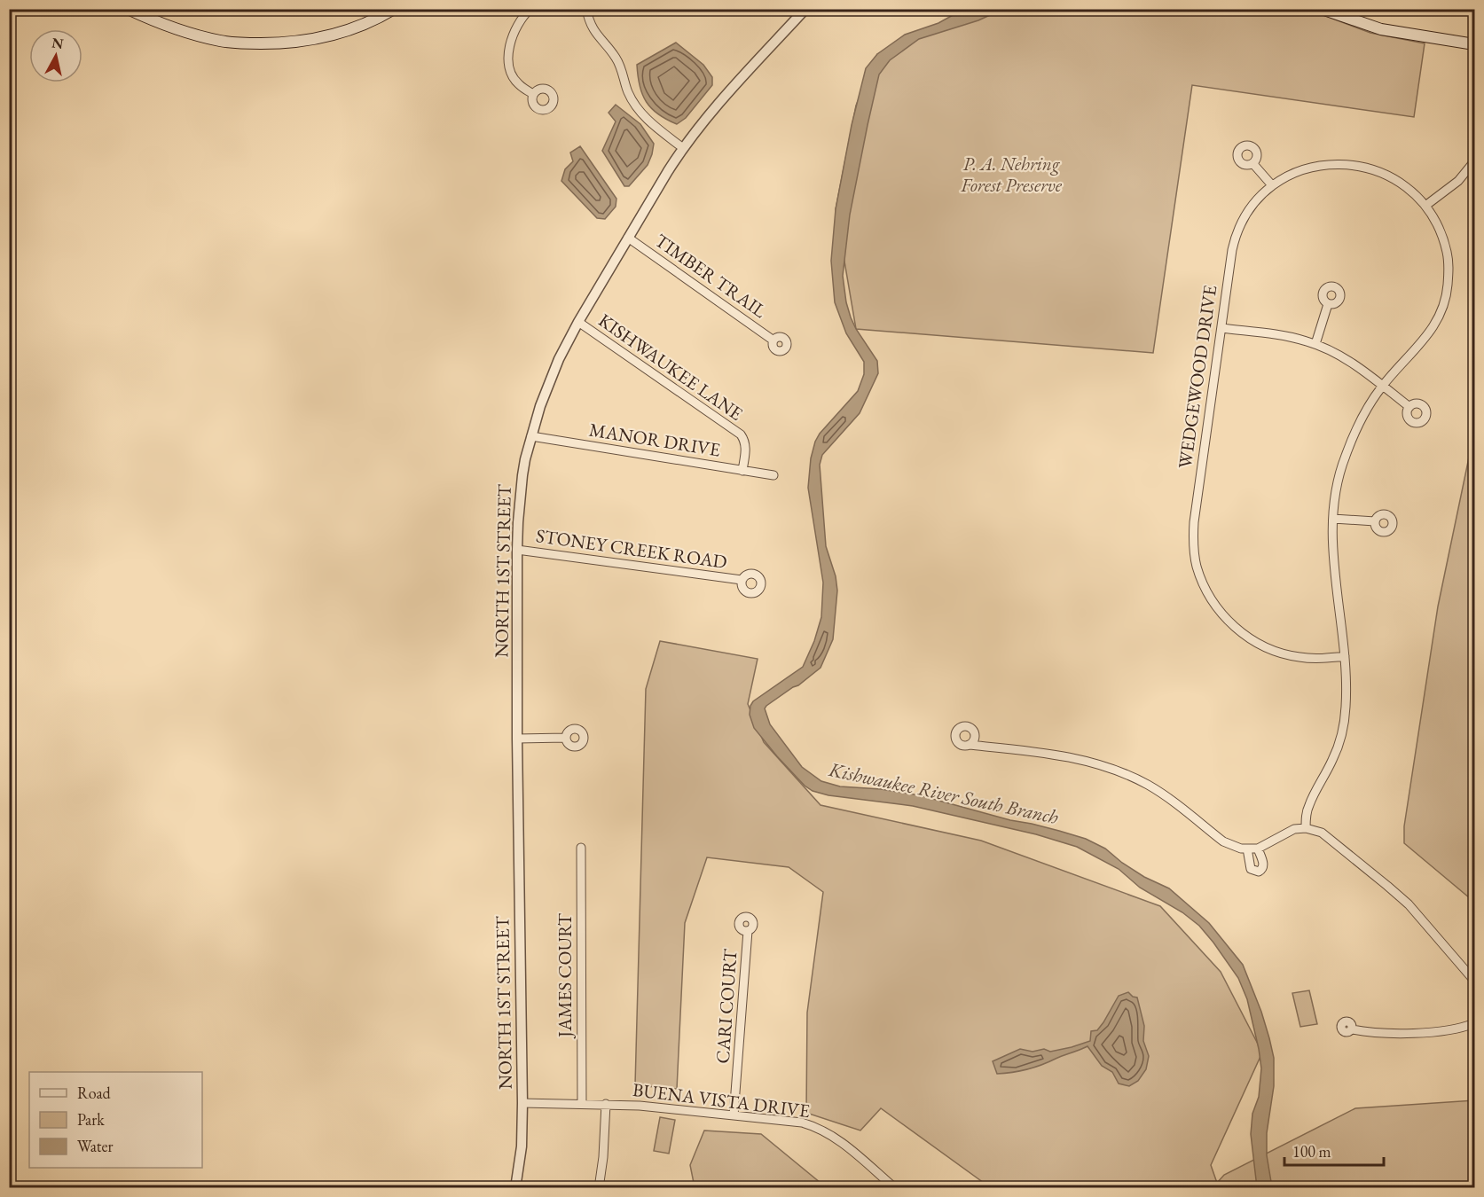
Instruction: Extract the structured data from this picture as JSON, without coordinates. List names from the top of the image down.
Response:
{
  "streets": {
    "street": [
      "TIMBER TRAIL",
      "KISHWAUKEE LANE",
      "WEDGEWOOD DRIVE",
      "MANOR DRIVE",
      "STONEY CREEK ROAD",
      "NORTH 1ST STREET",
      "JAMES COURT",
      "CARI COURT",
      "BUENA VISTA DRIVE"
    ]
  },
  "crossings": [
    ["TIMBER TRAIL", "NORTH 1ST STREET"],
    ["KISHWAUKEE LANE", "MANOR DRIVE"],
    ["KISHWAUKEE LANE", "NORTH 1ST STREET"],
    ["MANOR DRIVE", "NORTH 1ST STREET"],
    ["STONEY CREEK ROAD", "NORTH 1ST STREET"],
    ["NORTH 1ST STREET", "BUENA VISTA DRIVE"],
    ["JAMES COURT", "BUENA VISTA DRIVE"],
    ["CARI COURT", "BUENA VISTA DRIVE"]
  ],
  "water": ["Kishwaukee River South Branch"],
  "parks": ["P. A. Nehring Forest Preserve"],
  "legend": ["Road", "Park", "Water"],
  "scale_bar": "100 m",
  "north": "top"
}
